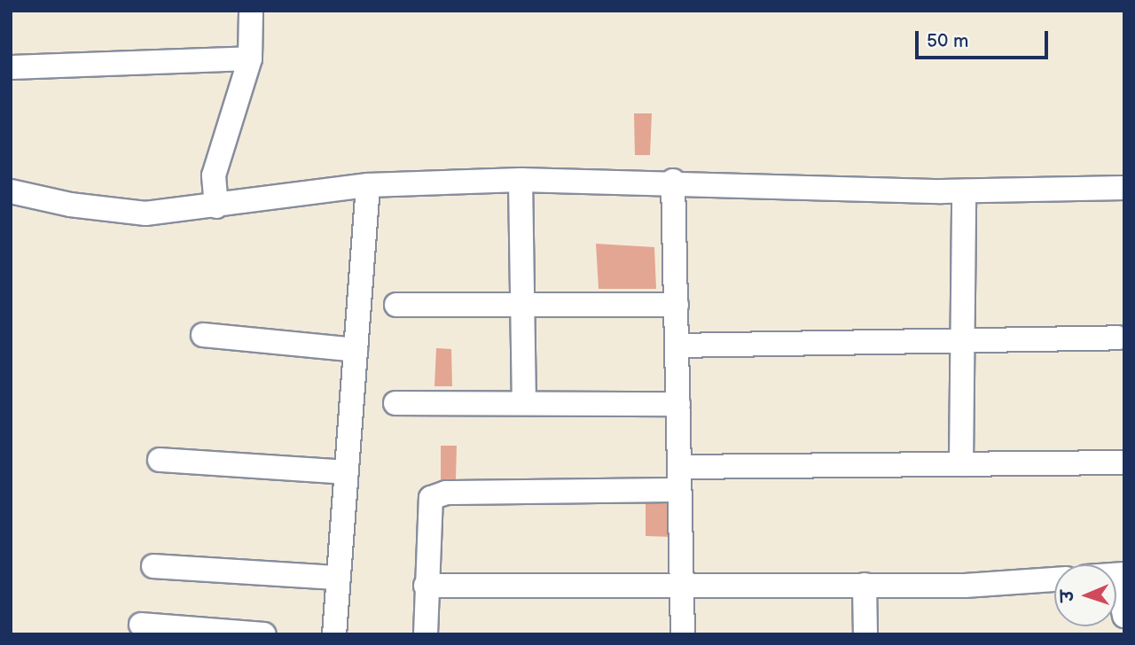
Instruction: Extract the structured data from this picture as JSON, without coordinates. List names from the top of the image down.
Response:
{
  "scale_bar": "50 m",
  "north": "left"
}
